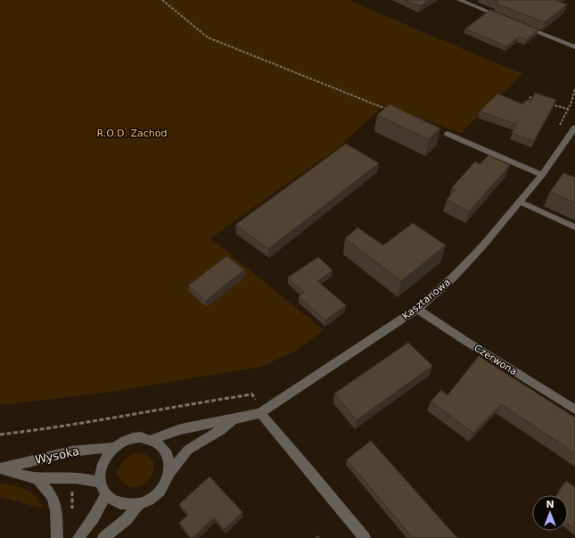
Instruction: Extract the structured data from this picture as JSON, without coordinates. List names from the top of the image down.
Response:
{
  "streets": {
    "street": ["Kasztanowa", "Czerwona", "Wysoka"]
  },
  "crossings": [
    ["Kasztanowa", "Czerwona"],
    ["Kasztanowa", "Wysoka"]
  ],
  "parks": ["R.O.D. Zachód"],
  "north": "top"
}
